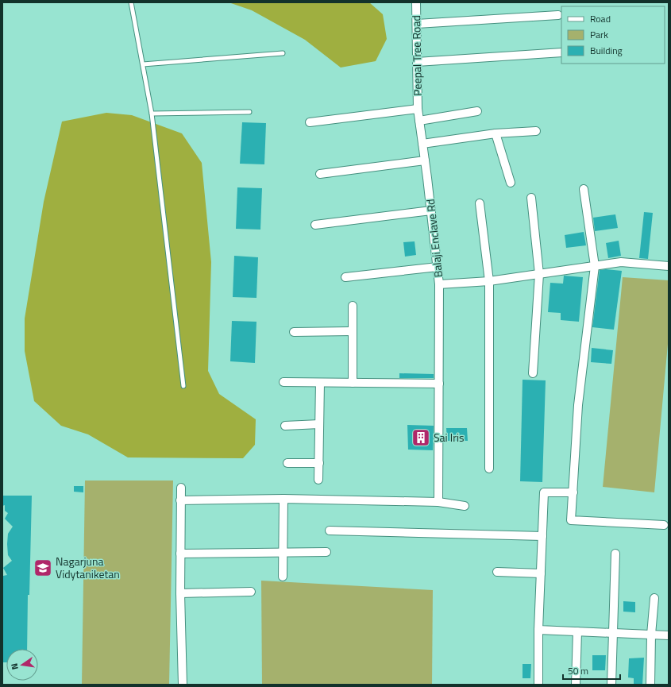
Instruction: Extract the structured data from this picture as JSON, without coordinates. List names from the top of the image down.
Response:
{
  "streets": {
    "street": ["Peepal Tree Road", "Balaji Enclave Rd"]
  },
  "crossings": [
    ["Peepal Tree Road", "Balaji Enclave Rd"]
  ],
  "places": {
    "building": ["Sai Iris"],
    "school or university": ["Nagarjuna Vidytaniketan"]
  },
  "legend": ["Road", "Park", "Building"],
  "scale_bar": "50 m",
  "north": "left"
}
